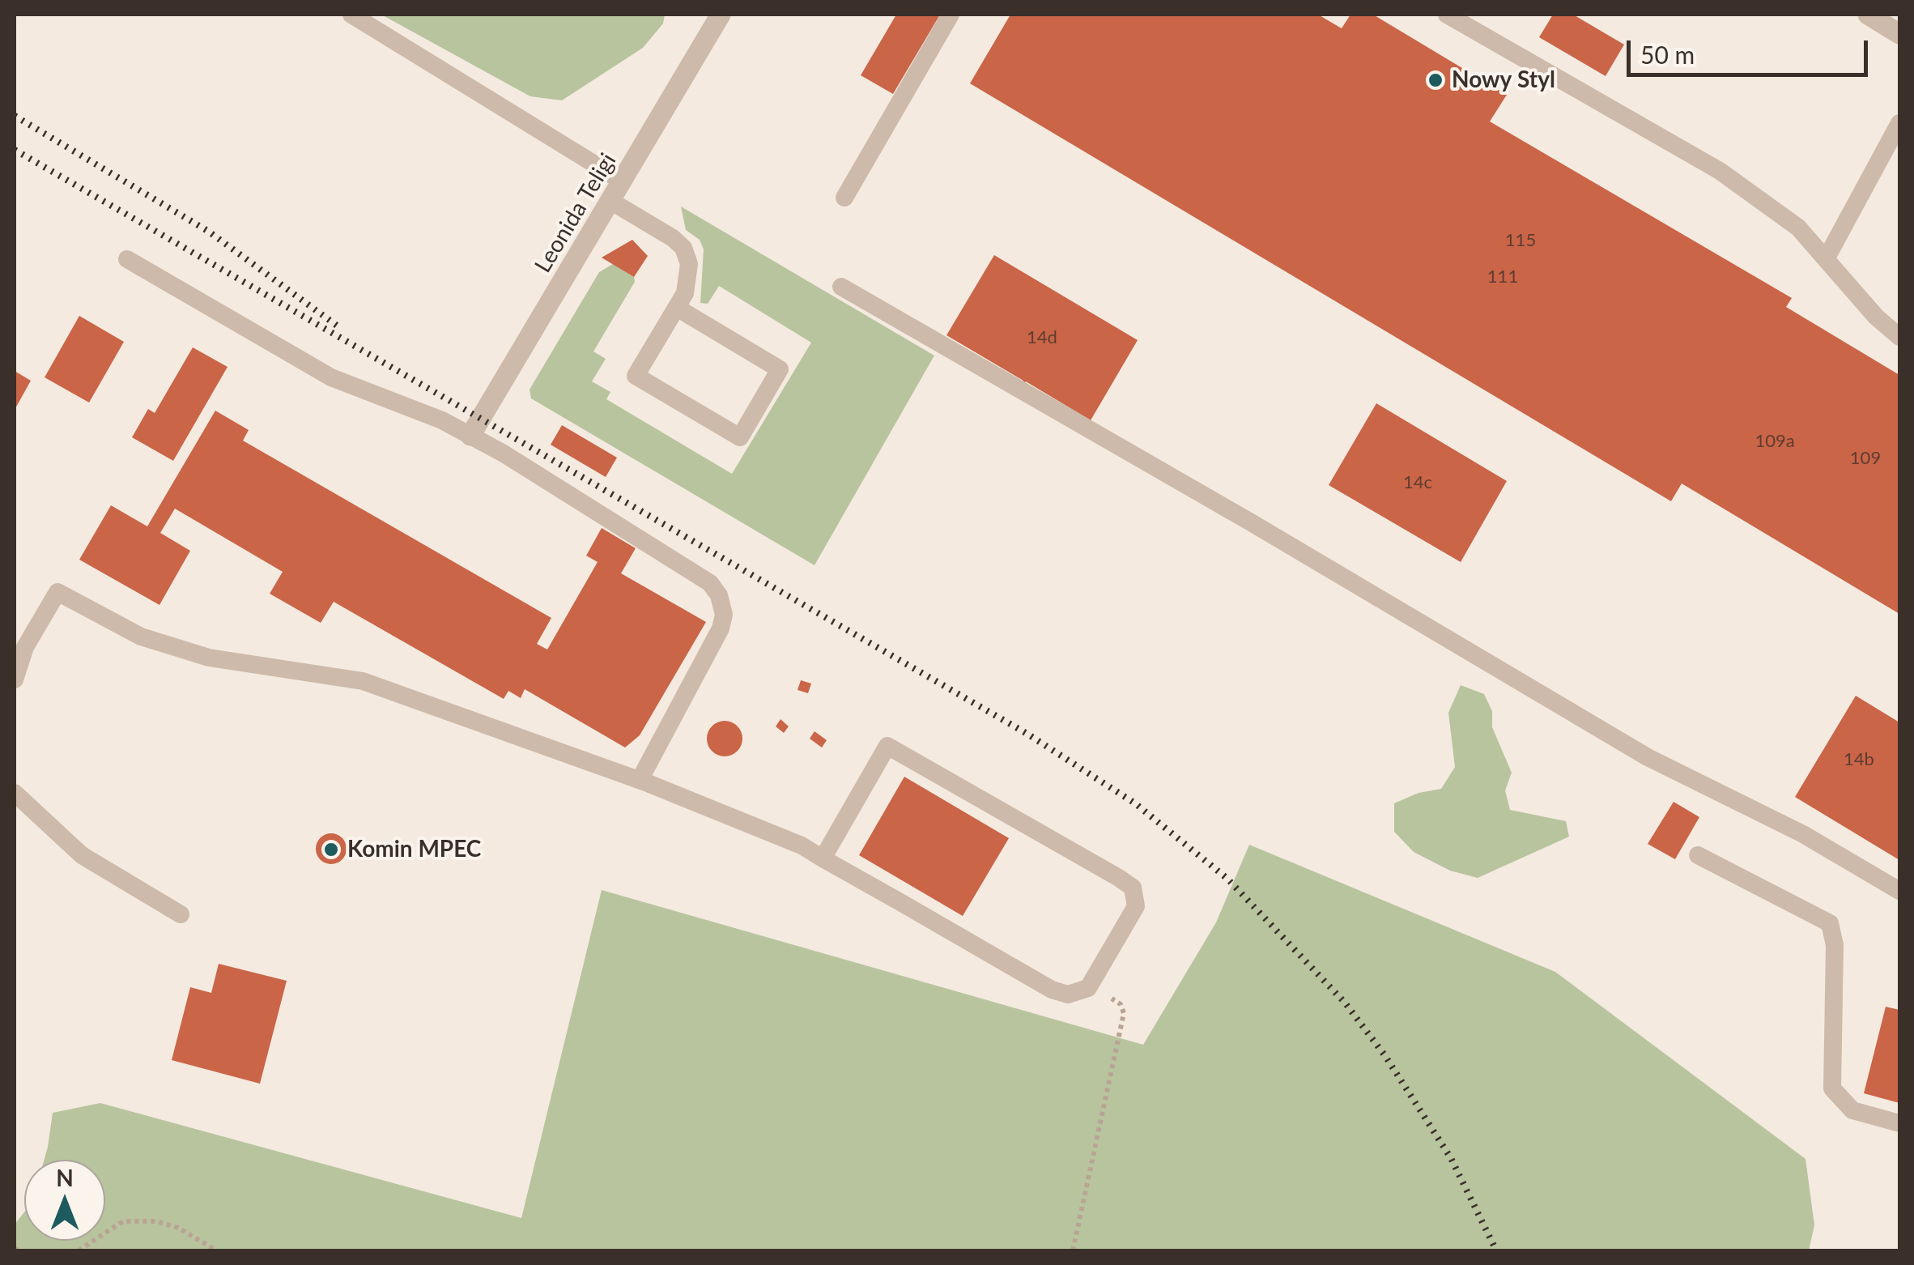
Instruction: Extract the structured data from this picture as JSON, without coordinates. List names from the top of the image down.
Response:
{
  "streets": {
    "street": ["Leonida Teligi"]
  },
  "places": ["Nowy Styl", "Komin MPEC"],
  "house_numbers": [
    "115",
    "111",
    "14d",
    "109a",
    "109",
    "14c",
    "14b"
  ],
  "scale_bar": "50 m",
  "north": "top"
}
